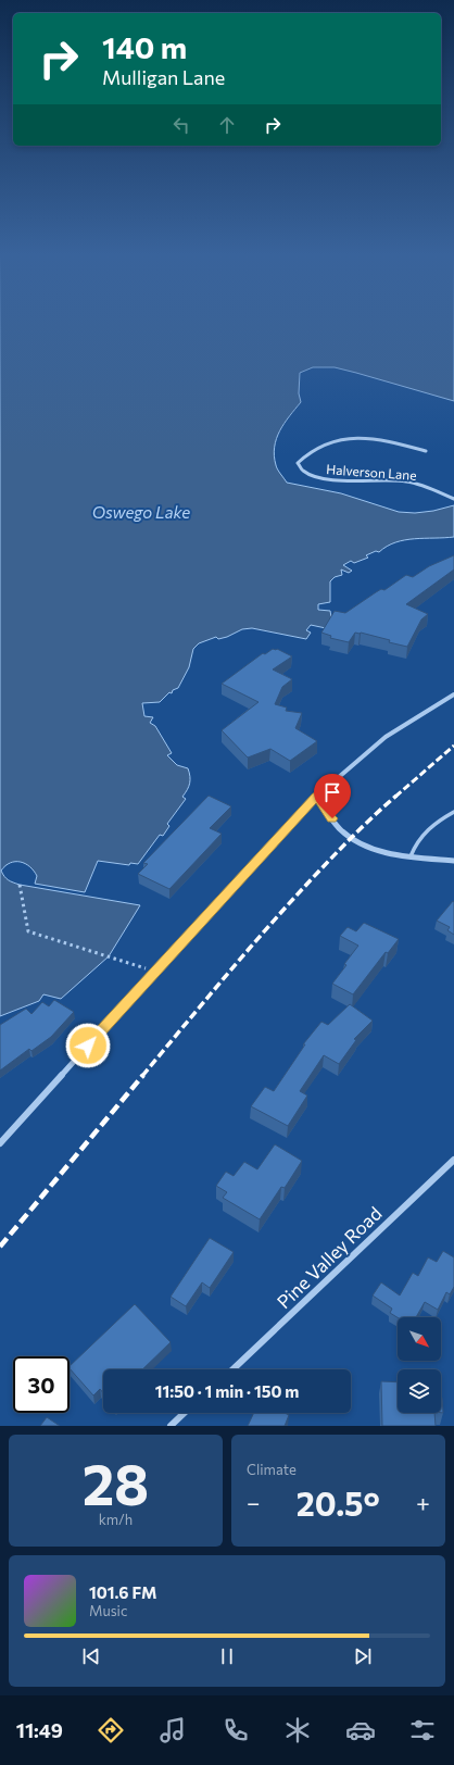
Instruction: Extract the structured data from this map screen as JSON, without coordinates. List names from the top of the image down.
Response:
{
  "streets": {
    "street": ["Halverson Lane", "Pine Valley Road"]
  },
  "water": ["Oswego Lake"],
  "north": "bottom right",
  "page": {
    "turn": ["140 m", "Mulligan Lane"],
    "limit": "30",
    "trip": "11:50 · 1 min · 150 m",
    "tile": [
      ["28", "km/h"],
      "Climate"
    ],
    "heat": ["−", "20.5°", "+"],
    "song": ["101.6 FM", "Music"],
    "tabs": "11:49"
  }
}
